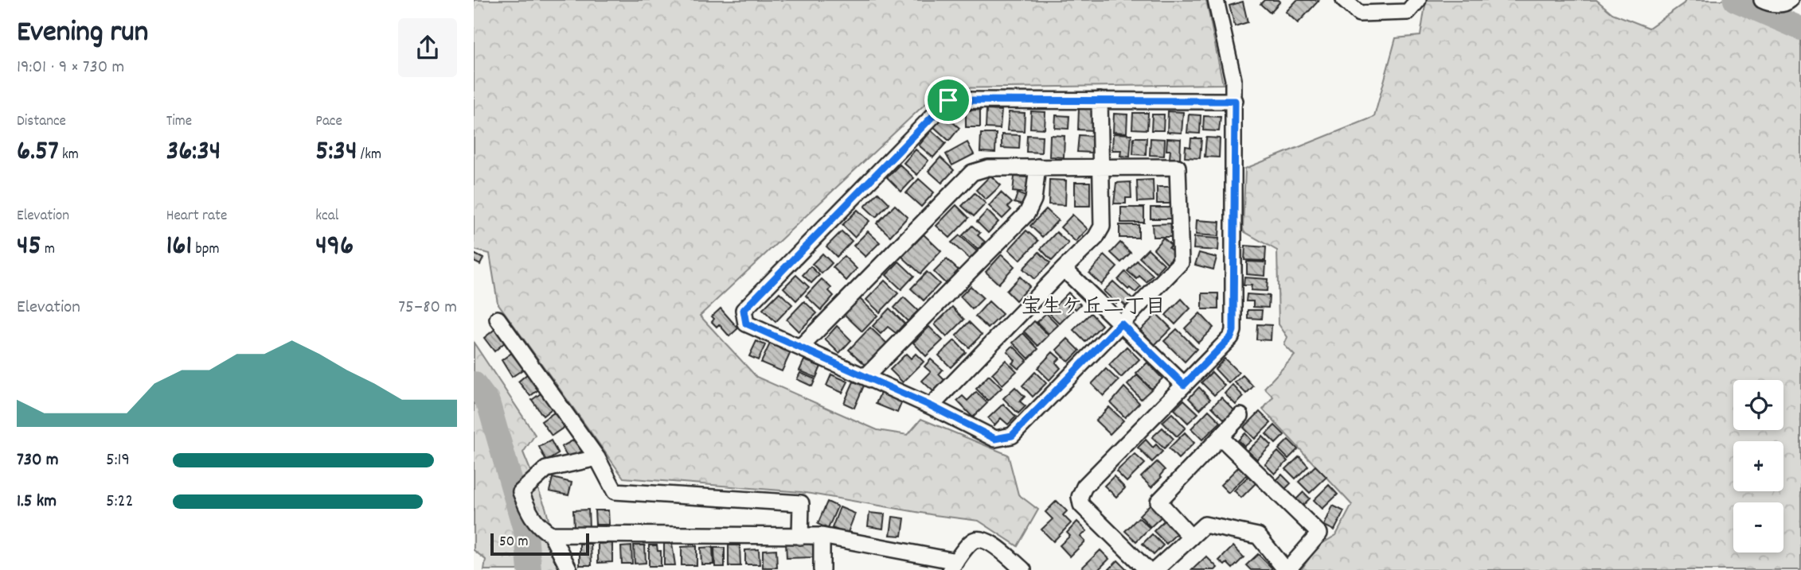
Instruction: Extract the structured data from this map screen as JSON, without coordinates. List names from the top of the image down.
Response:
{
  "districts": ["宝生ケ丘二丁目"],
  "scale_bar": "50 m",
  "page": {
    "heading": ["Evening run", "19:01 · 9 × 730 m"],
    "stats": [
      ["Distance", "6.57 km"],
      ["Time", "36:34"],
      ["Pace", "5:34 /km"],
      ["Elevation", "45 m"],
      ["Heart rate", "161 bpm"],
      ["kcal", "496"]
    ],
    "chart": ["Elevation", "75–80 m"],
    "map_buttons": ["+", "−"],
    "list": [
      {
        "name": "730 m",
        "note": "5:19"
      },
      {
        "name": "1.5 km",
        "note": "5:22"
      }
    ],
    "scale": "50 m"
  }
}
